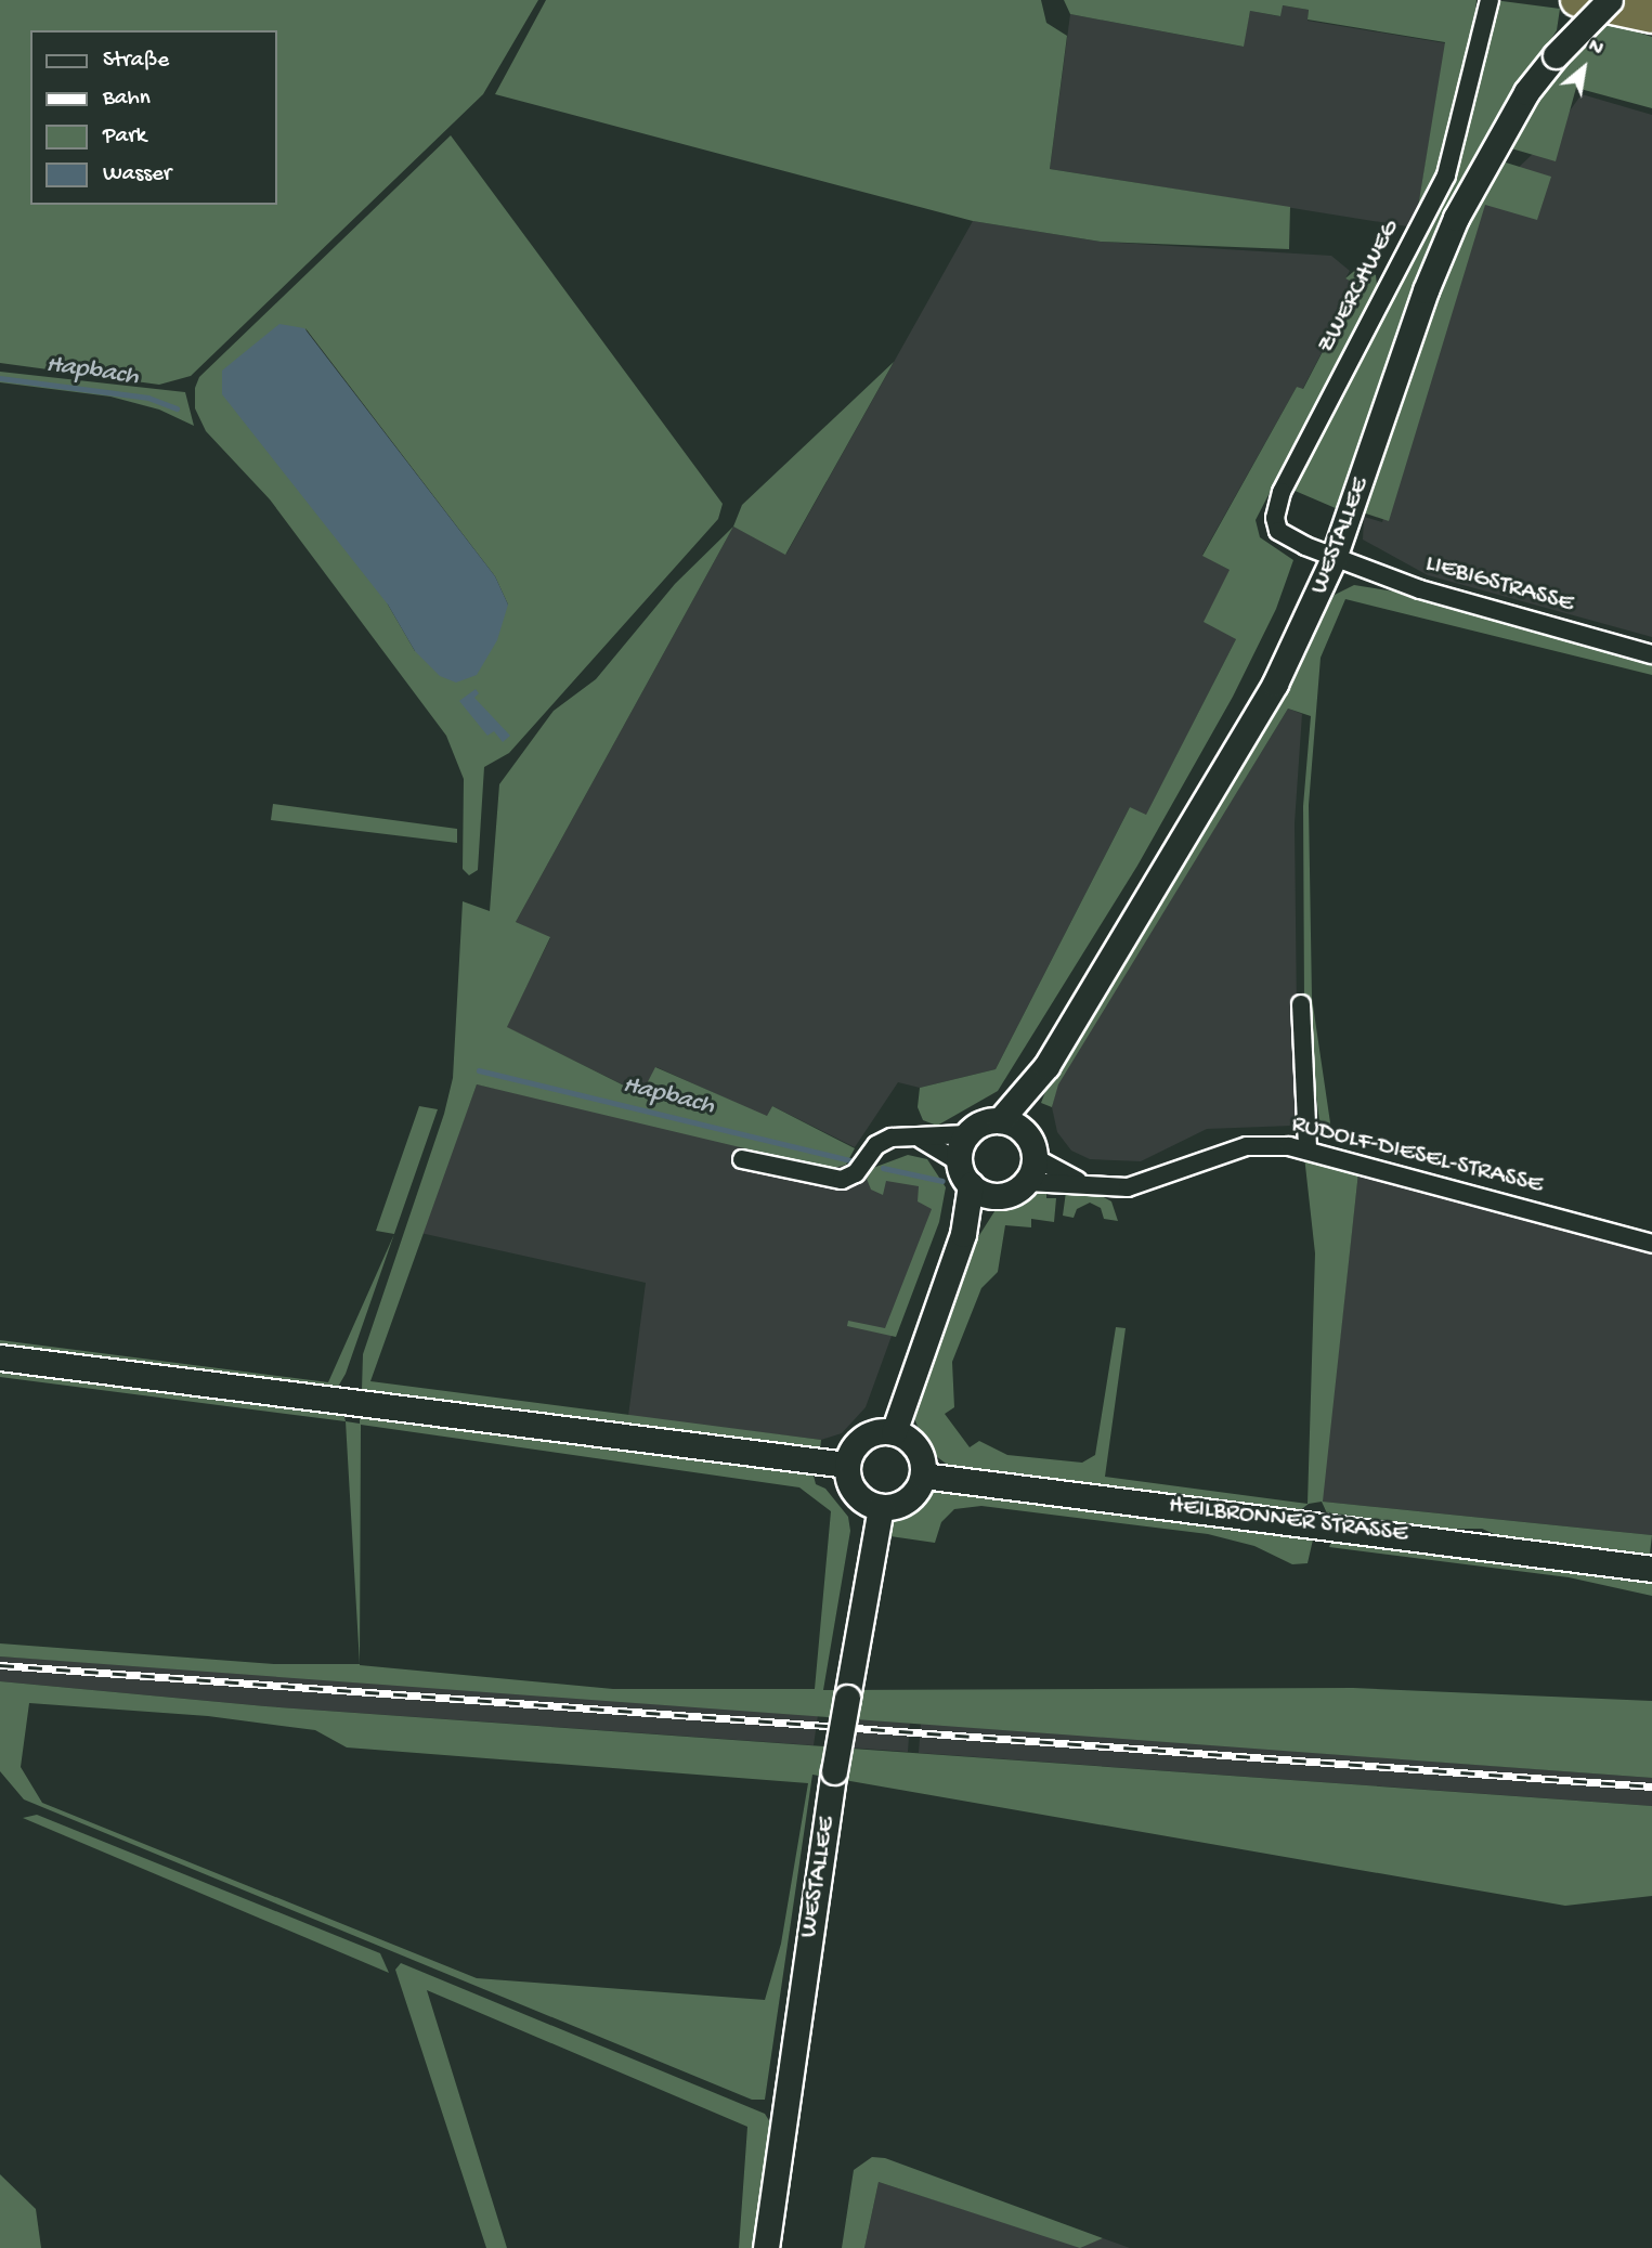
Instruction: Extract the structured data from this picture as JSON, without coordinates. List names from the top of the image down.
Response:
{
  "streets": {
    "main road": ["WESTALLEE", "HEILBRONNER STRASSE"],
    "street": ["ZWERCHWEG", "LIEBIGSTRASSE", "RUDOLF-DIESEL-STRASSE"]
  },
  "crossings": [
    ["ZWERCHWEG", "WESTALLEE"],
    ["ZWERCHWEG", "LIEBIGSTRASSE"],
    ["WESTALLEE", "LIEBIGSTRASSE"],
    ["WESTALLEE", "RUDOLF-DIESEL-STRASSE"],
    ["WESTALLEE", "HEILBRONNER STRASSE"]
  ],
  "water": ["Hapbach"],
  "legend": [
    "Straße",
    "Bahn",
    "Park",
    "Wasser"
  ],
  "north": "top right"
}
